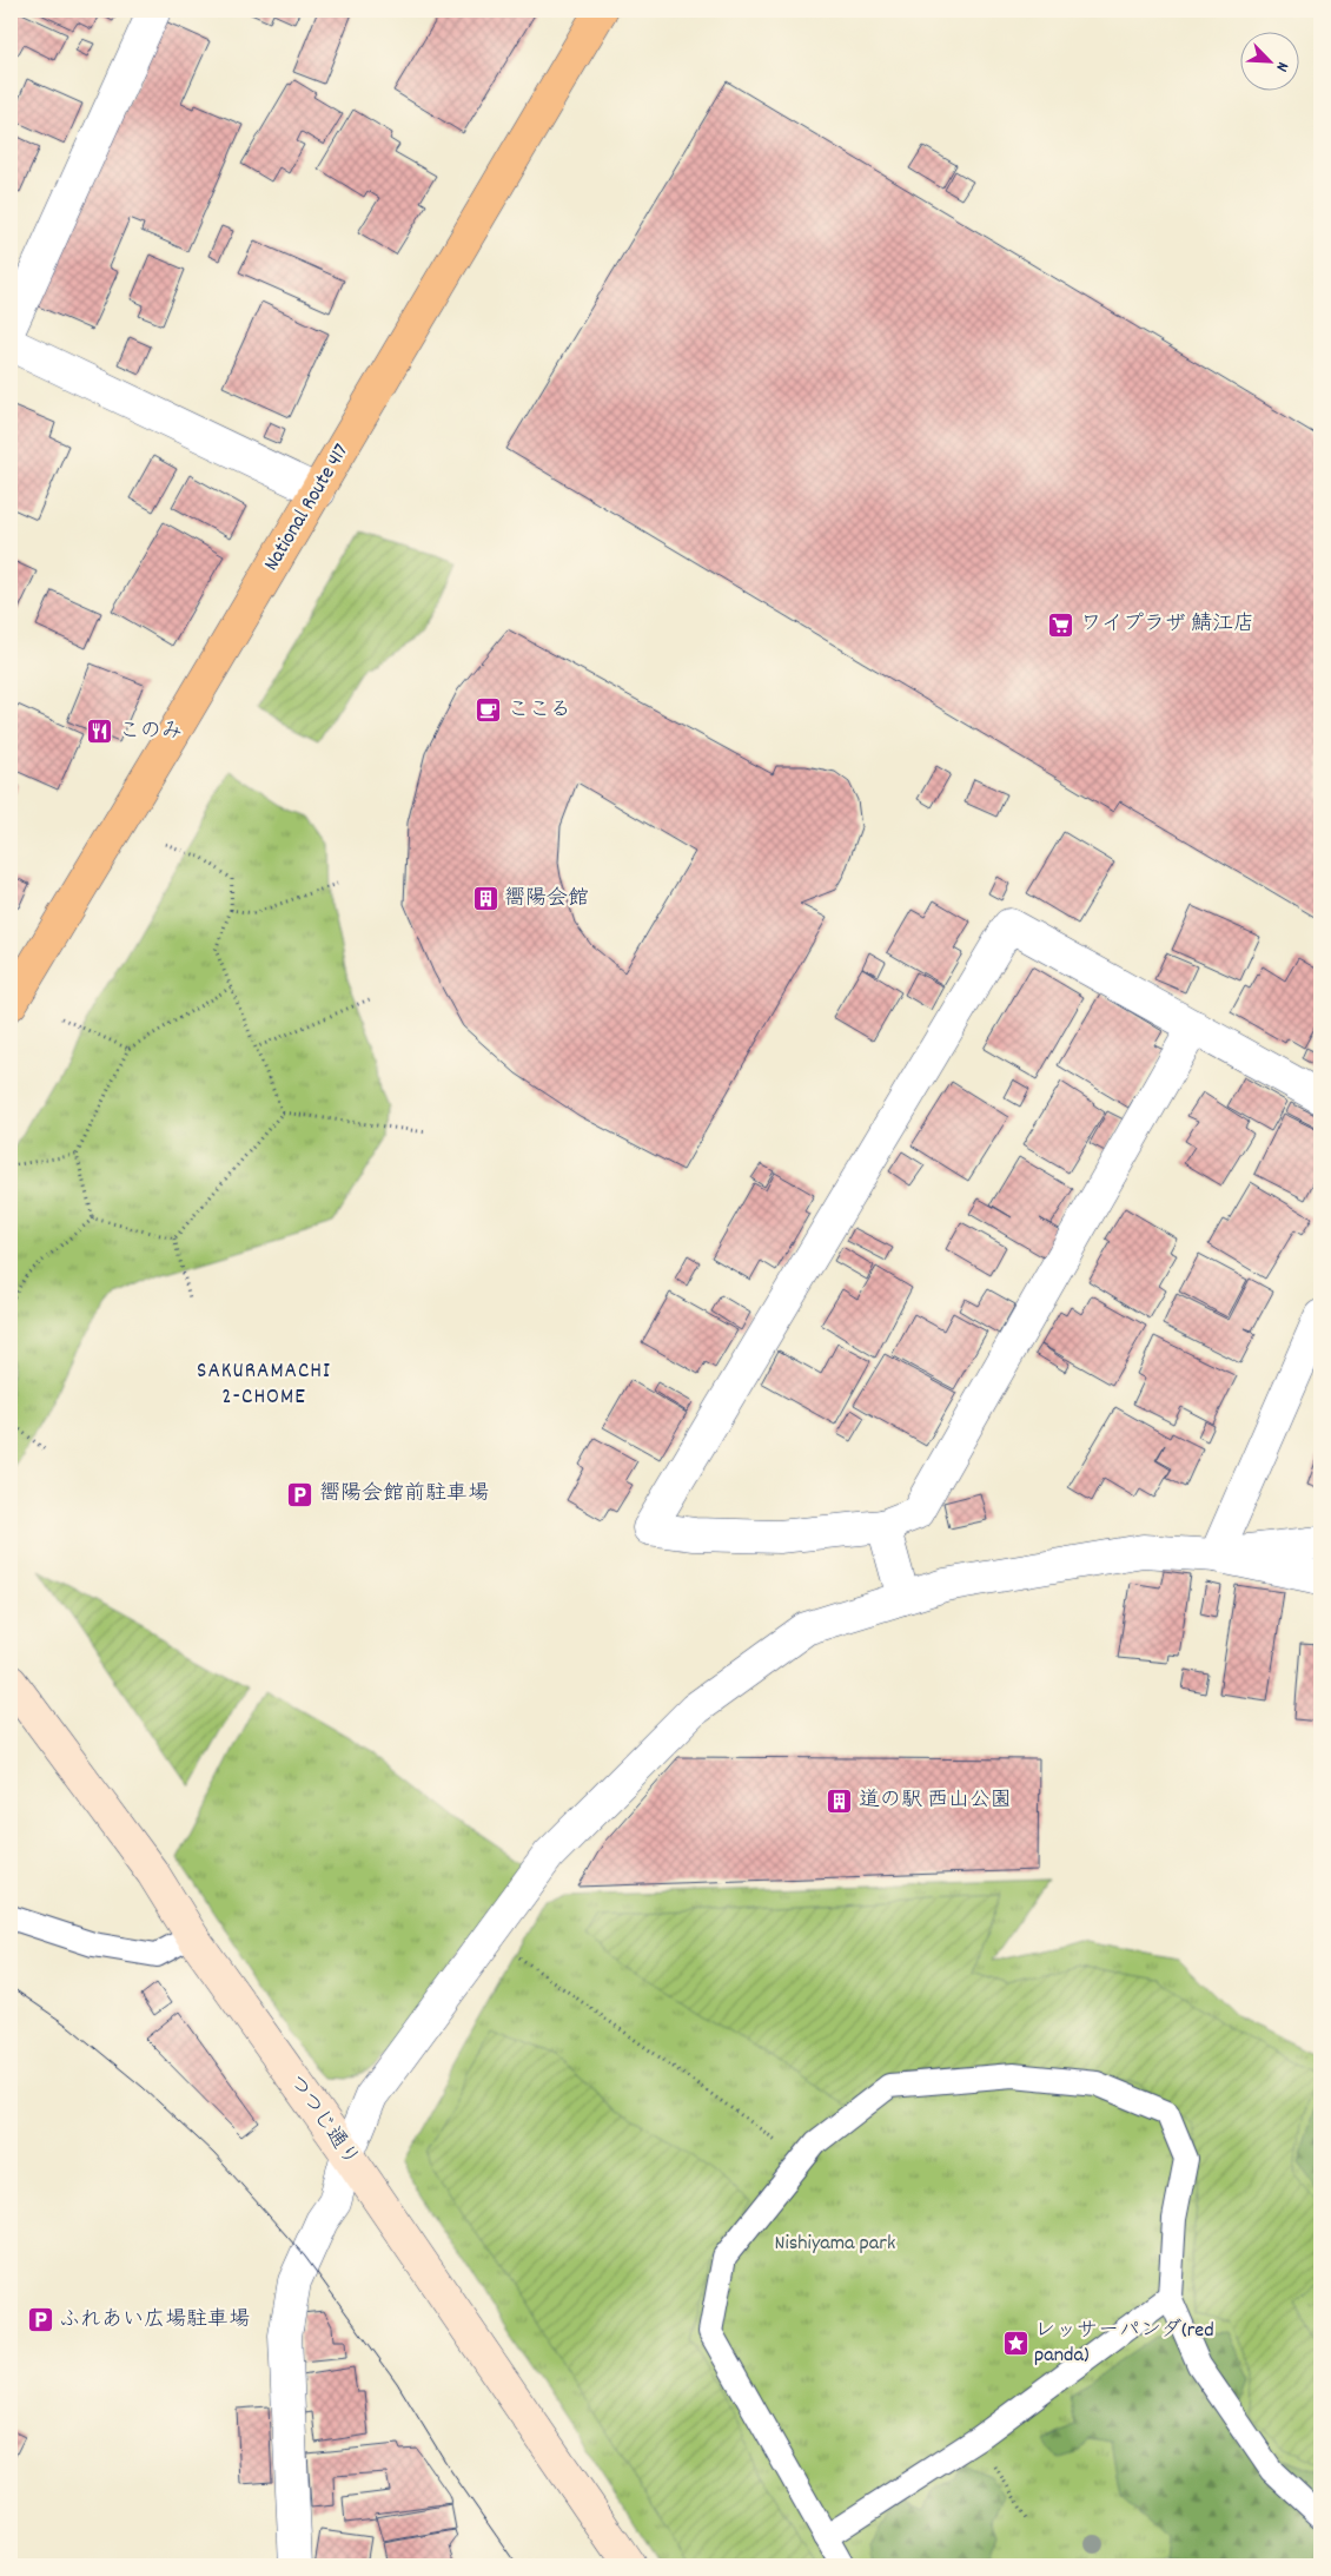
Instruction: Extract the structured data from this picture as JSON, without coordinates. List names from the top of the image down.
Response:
{
  "streets": {
    "highway": ["National Route 417"],
    "street": ["つつじ通り"]
  },
  "districts": ["SAKURAMACHI 2-CHOME"],
  "parks": ["Nishiyama park"],
  "places": {
    "supermarket": ["ワイプラザ 鯖江店"],
    "cafe": ["ここる"],
    "restaurant": ["このみ"],
    "building": ["嚮陽会館", "道の駅 西山公園"],
    "parking": ["嚮陽会館前駐車場", "ふれあい広場駐車場"],
    "place": ["レッサーパンダ(red panda)"]
  },
  "north": "bottom right"
}
